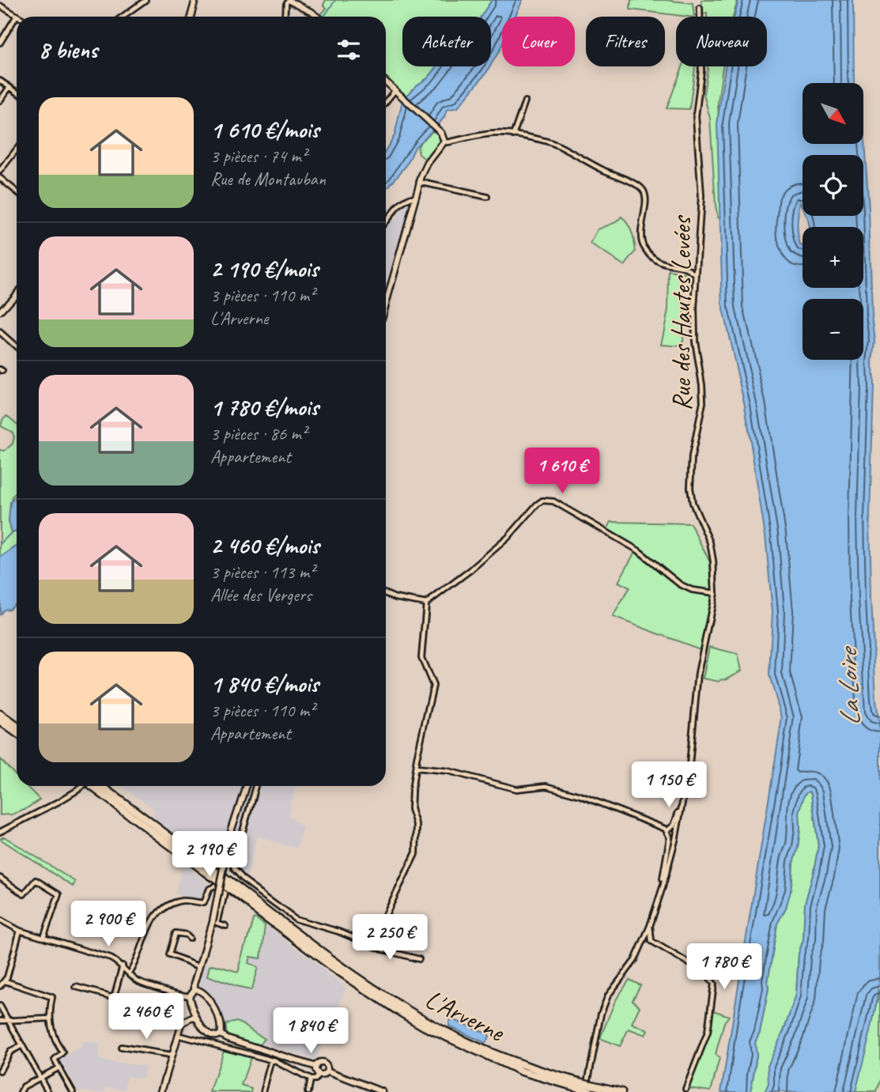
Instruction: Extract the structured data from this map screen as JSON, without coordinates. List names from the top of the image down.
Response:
{
  "streets": {
    "highway": ["L'Arverne"],
    "street": ["Rue des Hautes Levées"]
  },
  "crossings": [
    ["Rue des Hautes Levées", "L'Arverne"]
  ],
  "water": ["La Loire"],
  "north": "bottom right",
  "page": {
    "chip": [
      "Acheter",
      "Louer",
      "Filtres",
      "Nouveau"
    ],
    "heading": "8 biens",
    "map_buttons": ["+", "−"],
    "list": [
      {
        "name": "1 610 €/mois",
        "note": "3 pièces · 74 m² · Rue de Montauban"
      },
      {
        "name": "2 190 €/mois",
        "note": "3 pièces · 110 m² · L'Arverne"
      },
      {
        "name": "1 780 €/mois",
        "note": "3 pièces · 86 m² · Appartement"
      },
      {
        "name": "2 460 €/mois",
        "note": "3 pièces · 113 m² · Allée des Vergers"
      },
      {
        "name": "1 840 €/mois",
        "note": "3 pièces · 110 m² · Appartement"
      }
    ],
    "price": [
      "1 610 €",
      "1 150 €",
      "2 190 €",
      "2 900 €",
      "2 250 €",
      "1 780 €",
      "2 460 €",
      "1 840 €"
    ]
  }
}
